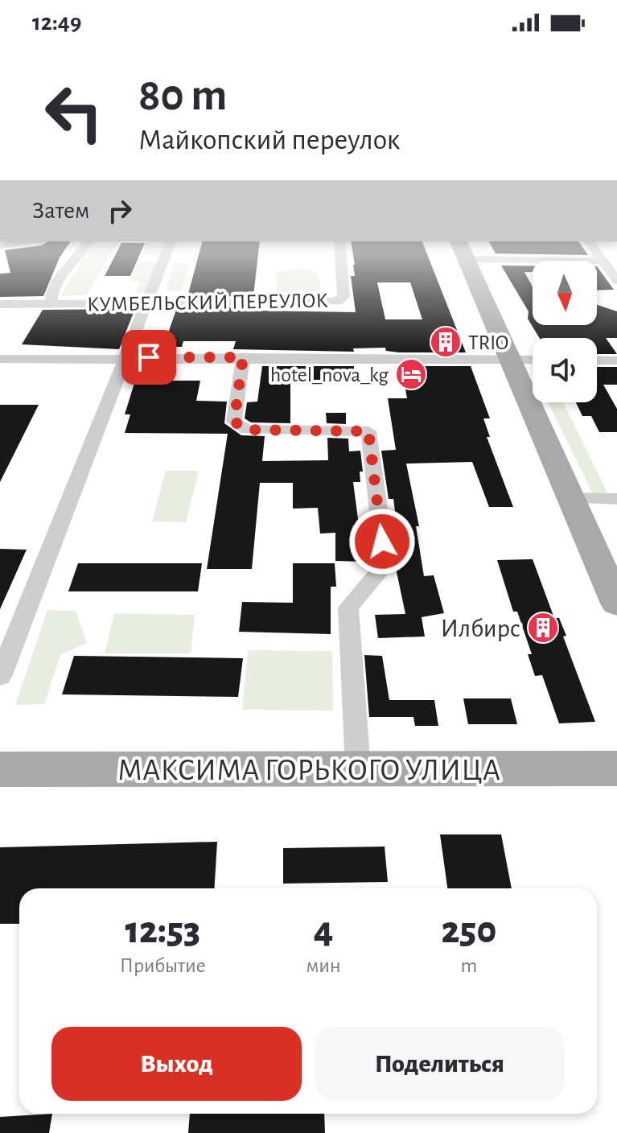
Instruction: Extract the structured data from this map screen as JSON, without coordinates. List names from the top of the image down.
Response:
{
  "streets": {
    "main road": ["МАКСИМА ГОРЬКОГО УЛИЦА"],
    "street": ["КУМБЕЛЬСКИЙ ПЕРЕУЛОК"]
  },
  "places": {
    "building": ["TRIO", "Илбирс"],
    "hotel": ["hotel_nova_kg"]
  },
  "north": "bottom",
  "page": {
    "status": "12:49",
    "turn": ["80 m", "Майкопский переулок"],
    "then": "Затем",
    "eta": [
      "12:53",
      "Прибытие",
      "4",
      "мин",
      "250",
      "m"
    ],
    "buttons": ["Выход", "Поделиться"]
  }
}
